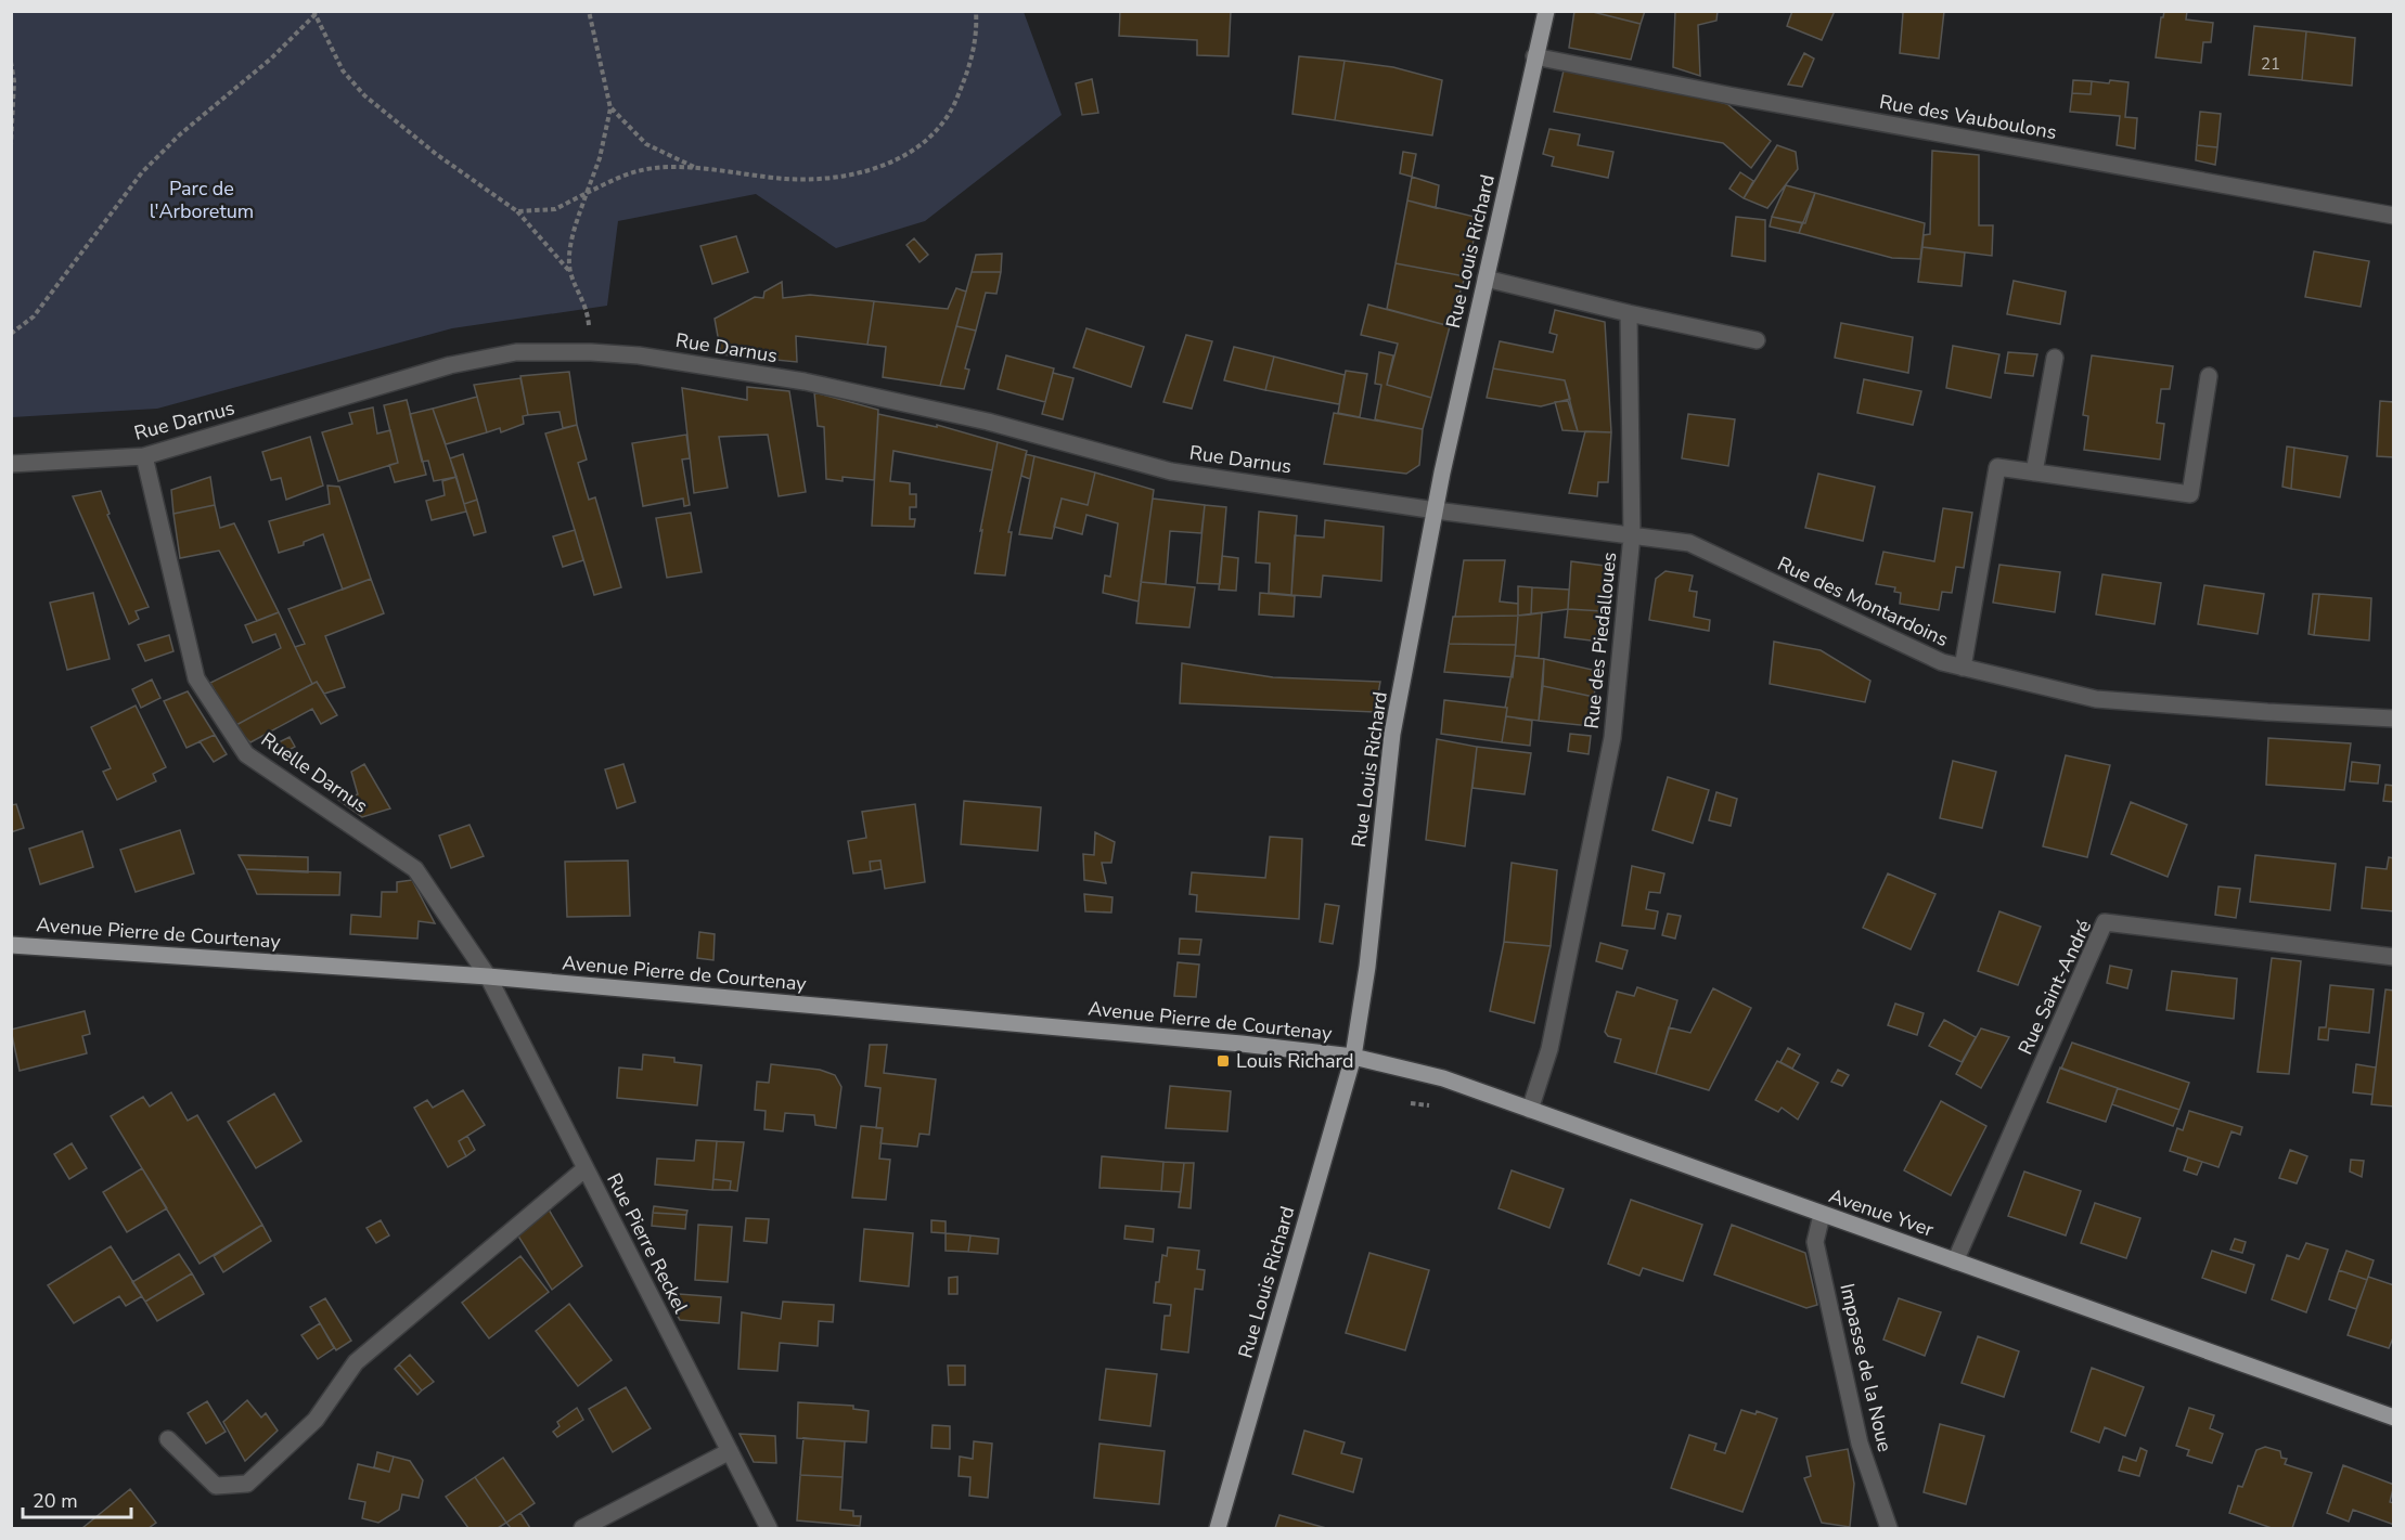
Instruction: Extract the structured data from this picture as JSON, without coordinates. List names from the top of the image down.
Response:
{
  "streets": {
    "main road": ["Rue Louis Richard", "Avenue Pierre de Courtenay", "Avenue Yver"],
    "street": [
      "Rue des Vauboulons",
      "Rue Darnus",
      "Rue des Montardoins",
      "Rue des Piedalloues",
      "Ruelle Darnus",
      "Rue Saint-André",
      "Rue Pierre Reckel",
      "Impasse de la Noue"
    ]
  },
  "crossings": [
    ["Rue des Vauboulons", "Rue Louis Richard"],
    ["Rue Louis Richard", "Rue Darnus"],
    ["Rue Louis Richard", "Rue des Montardoins"],
    ["Rue Louis Richard", "Avenue Pierre de Courtenay"],
    ["Rue Louis Richard", "Avenue Yver"],
    ["Rue Darnus", "Rue des Montardoins"],
    ["Rue Darnus", "Ruelle Darnus"],
    ["Rue des Montardoins", "Rue des Piedalloues"],
    ["Rue des Piedalloues", "Avenue Yver"],
    ["Ruelle Darnus", "Avenue Pierre de Courtenay"],
    ["Ruelle Darnus", "Rue Pierre Reckel"],
    ["Avenue Pierre de Courtenay", "Avenue Yver"],
    ["Avenue Pierre de Courtenay", "Rue Pierre Reckel"],
    ["Rue Saint-André", "Avenue Yver"],
    ["Avenue Yver", "Impasse de la Noue"]
  ],
  "parks": ["Parc de l'Arboretum"],
  "places": {
    "transit": ["Louis Richard"]
  },
  "house_numbers": ["21"],
  "scale_bar": "20 m"
}
